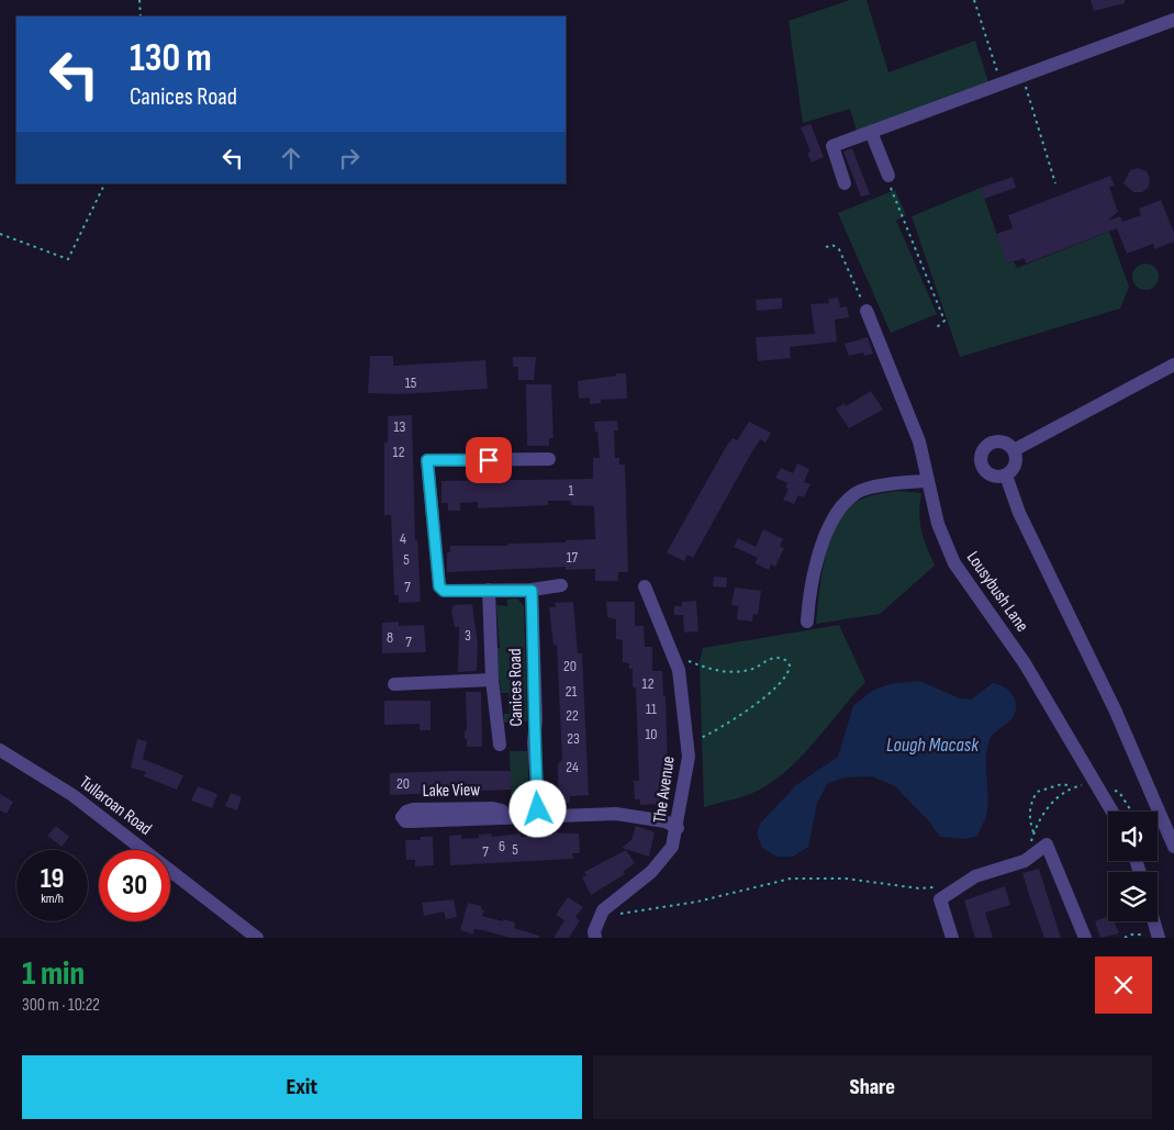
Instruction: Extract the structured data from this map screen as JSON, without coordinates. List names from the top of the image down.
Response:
{
  "streets": {
    "street": [
      "Lousybush Lane",
      "Canices Road",
      "The Avenue",
      "Lake View",
      "Tullaroan Road"
    ]
  },
  "crossings": [
    ["Canices Road", "Lake View"],
    ["The Avenue", "Lake View"]
  ],
  "water": ["Lough Macask"],
  "house_numbers": [
    "15",
    "13",
    "12",
    "1",
    "4",
    "17",
    "5",
    "7",
    "3",
    "8",
    "7",
    "20",
    "12",
    "21",
    "11",
    "22",
    "10",
    "23",
    "24",
    "20",
    "6",
    "5",
    "7"
  ],
  "page": {
    "turn": ["130 m", "Canices Road"],
    "speed": "19 km/h",
    "limit": "30",
    "heading": ["1 min", "300 m · 10:22"],
    "buttons": ["Exit", "Share"]
  }
}
